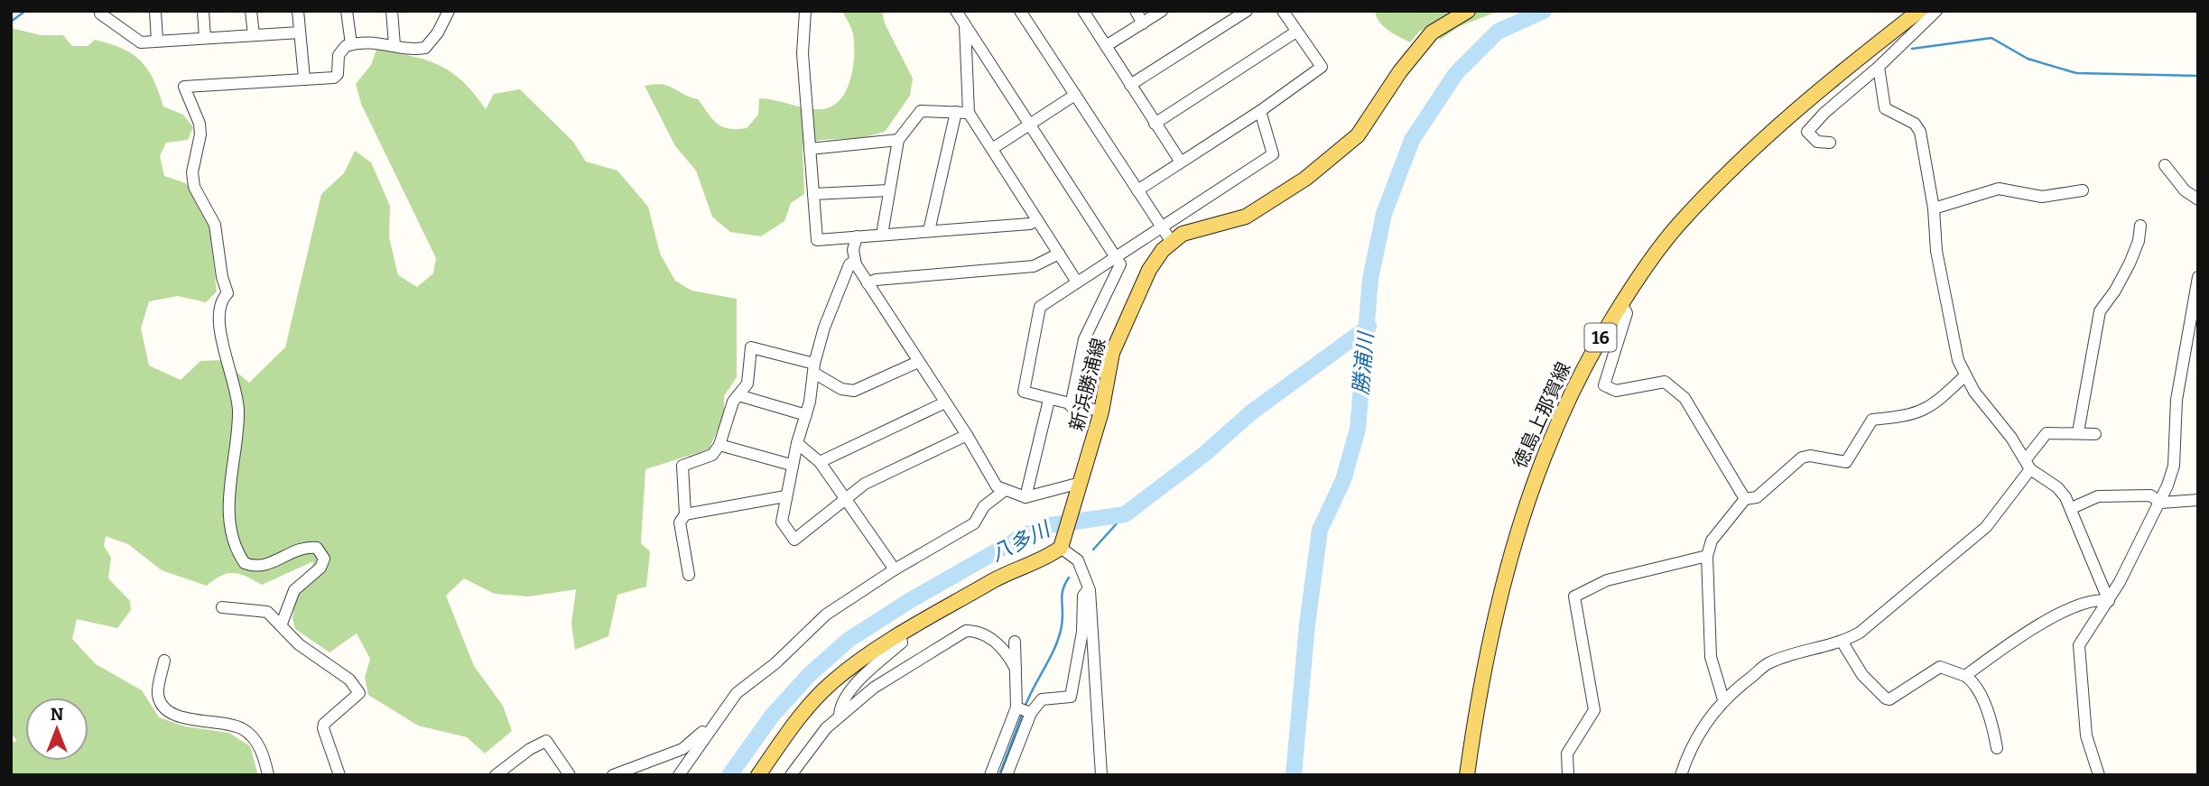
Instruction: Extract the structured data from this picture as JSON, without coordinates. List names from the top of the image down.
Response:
{
  "streets": {
    "main road": ["16", "新浜勝浦線", "徳島上那賀線"]
  },
  "water": ["勝浦川", "八多川"],
  "north": "top"
}
